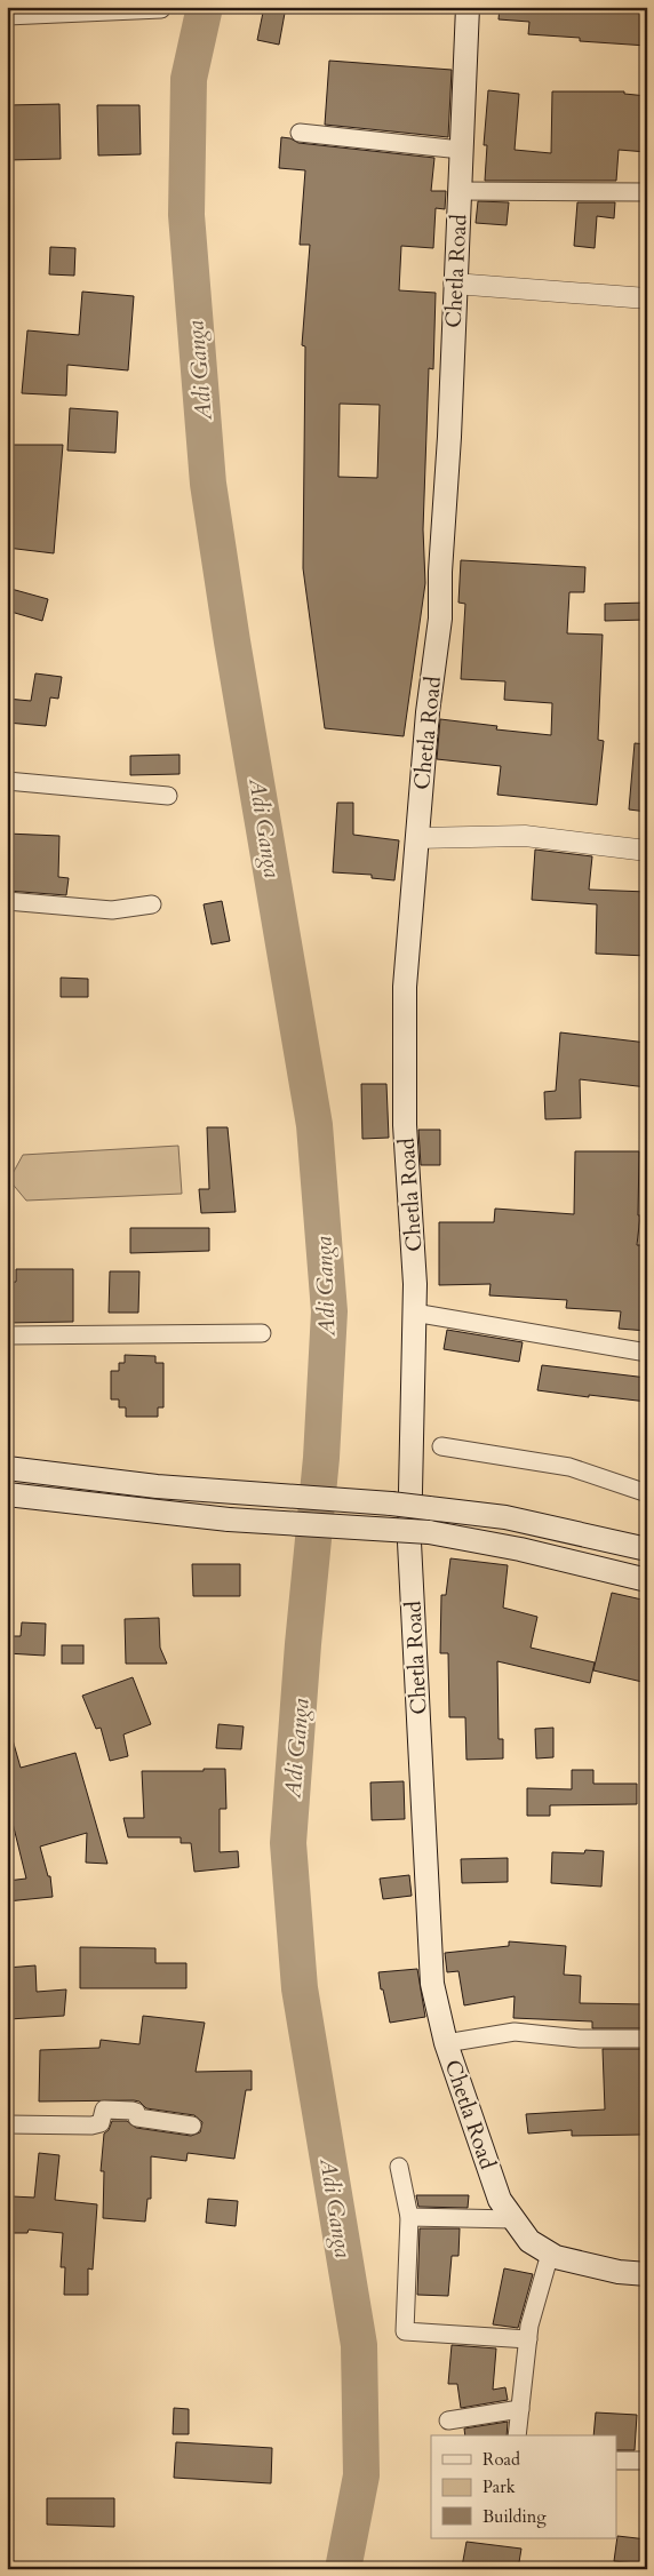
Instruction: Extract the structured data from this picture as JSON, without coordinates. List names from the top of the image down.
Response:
{
  "streets": {
    "main road": ["Chetla Road"]
  },
  "water": ["Adi Ganga"],
  "legend": ["Road", "Park", "Building"]
}
